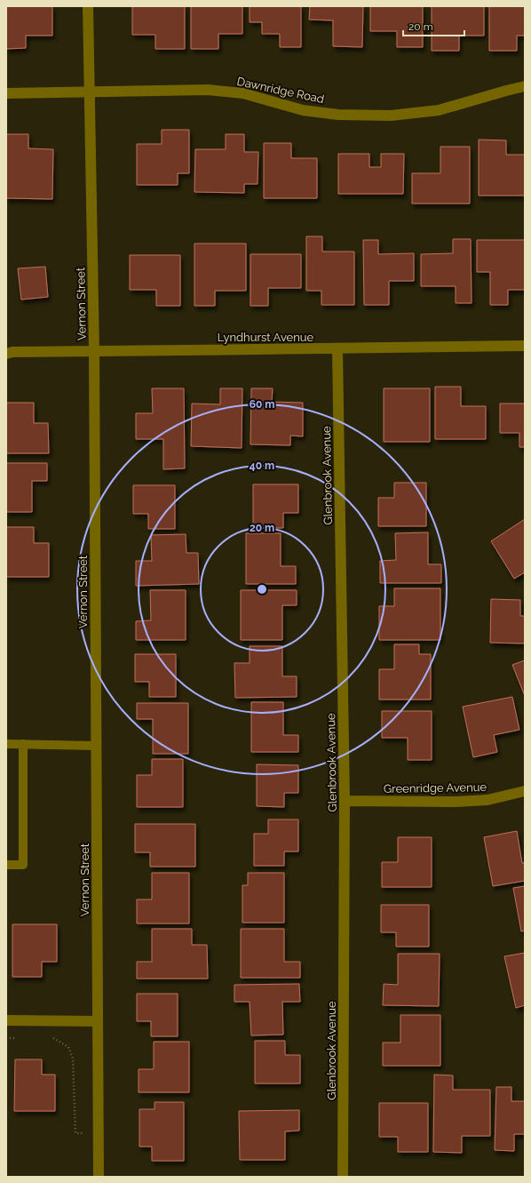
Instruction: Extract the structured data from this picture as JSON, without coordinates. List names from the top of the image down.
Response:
{
  "streets": {
    "street": [
      "Dawnridge Road",
      "Vernon Street",
      "Lyndhurst Avenue",
      "Glenbrook Avenue",
      "Greenridge Avenue"
    ]
  },
  "crossings": [
    ["Dawnridge Road", "Vernon Street"],
    ["Vernon Street", "Lyndhurst Avenue"],
    ["Lyndhurst Avenue", "Glenbrook Avenue"],
    ["Glenbrook Avenue", "Greenridge Avenue"]
  ],
  "scale_bar": "20 m",
  "rings": ["60 m", "40 m", "20 m"]
}
